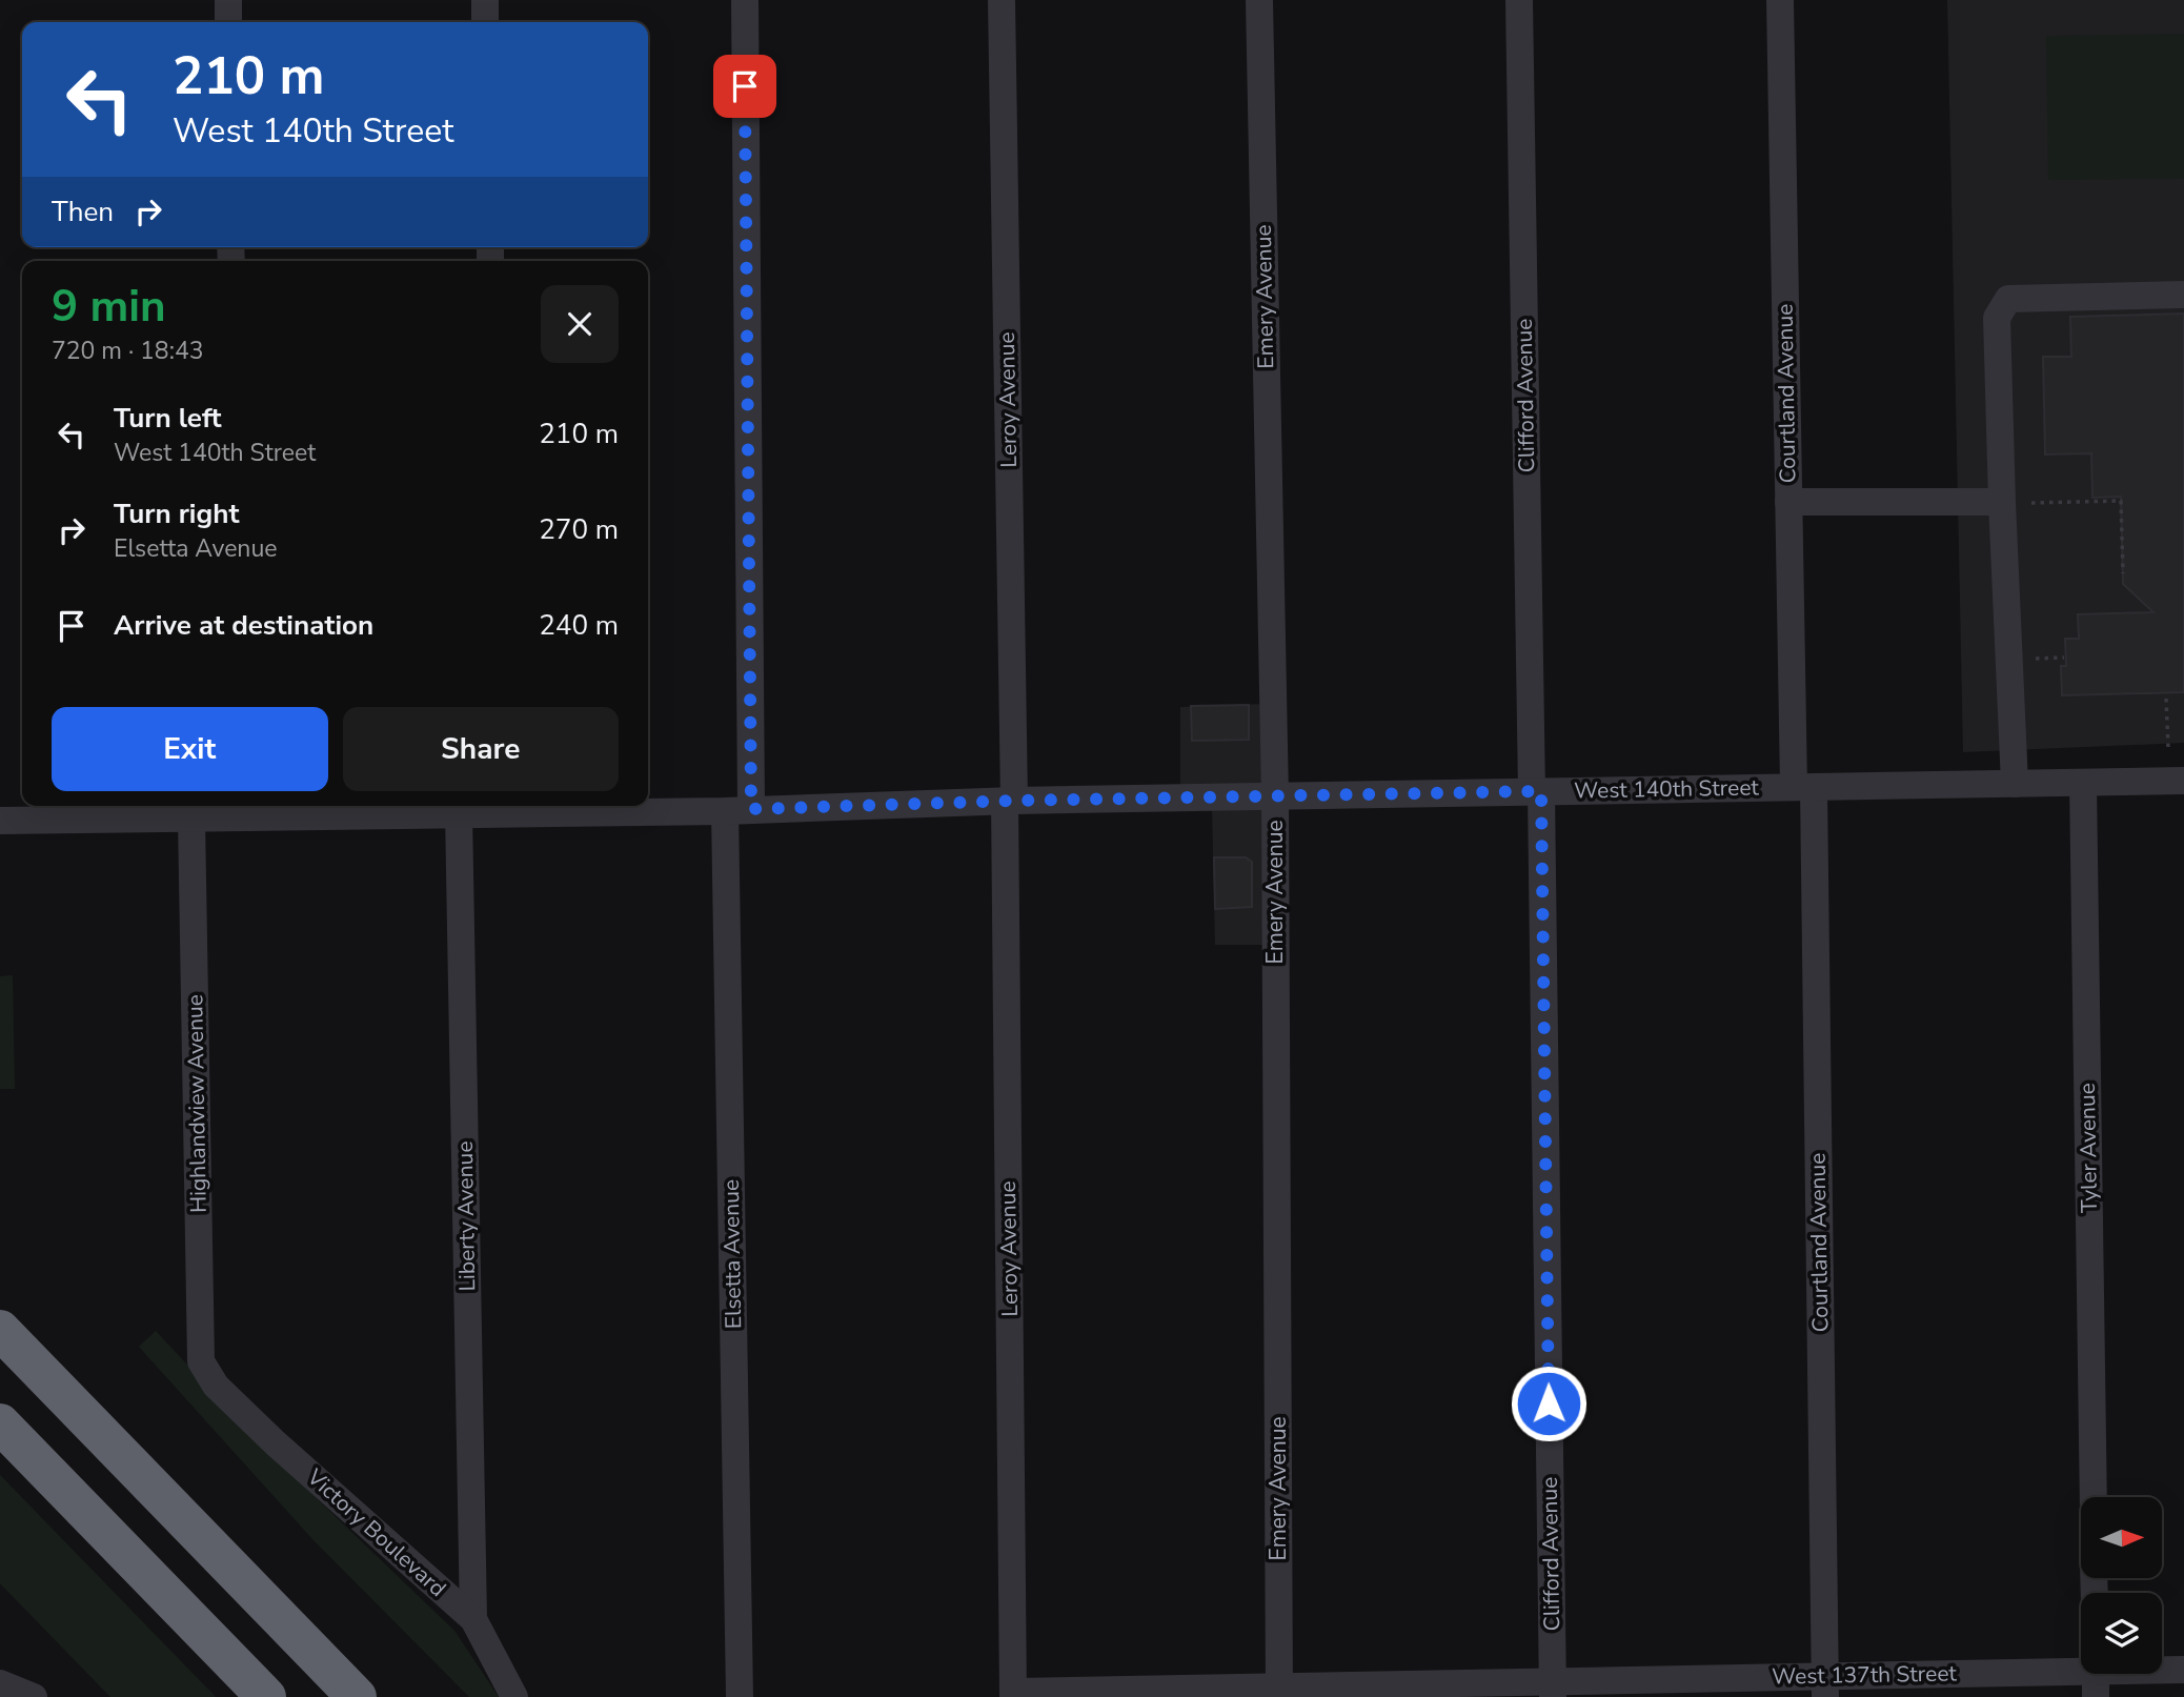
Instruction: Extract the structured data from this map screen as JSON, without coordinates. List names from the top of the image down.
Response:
{
  "streets": {
    "street": [
      "Emery Avenue",
      "Courtland Avenue",
      "Clifford Avenue",
      "Leroy Avenue",
      "West 140th Street",
      "Highlandview Avenue",
      "Tyler Avenue",
      "Liberty Avenue",
      "Elsetta Avenue",
      "Victory Boulevard",
      "West 137th Street"
    ]
  },
  "crossings": [
    ["Emery Avenue", "West 140th Street"],
    ["Emery Avenue", "West 137th Street"],
    ["Courtland Avenue", "West 140th Street"],
    ["Courtland Avenue", "West 137th Street"],
    ["Clifford Avenue", "West 140th Street"],
    ["Clifford Avenue", "West 137th Street"],
    ["Leroy Avenue", "West 140th Street"],
    ["Leroy Avenue", "West 137th Street"],
    ["West 140th Street", "Highlandview Avenue"],
    ["West 140th Street", "Tyler Avenue"],
    ["West 140th Street", "Liberty Avenue"],
    ["West 140th Street", "Elsetta Avenue"],
    ["Highlandview Avenue", "Victory Boulevard"],
    ["Liberty Avenue", "Victory Boulevard"]
  ],
  "north": "right",
  "page": {
    "turn": ["210 m", "West 140th Street"],
    "then": "Then",
    "heading": ["9 min", "720 m · 18:43"],
    "list": [
      {
        "name": "Turn left",
        "note": "West 140th Street",
        "value": "210 m"
      },
      {
        "name": "Turn right",
        "note": "Elsetta Avenue",
        "value": "270 m"
      },
      {
        "name": "Arrive at destination",
        "value": "240 m"
      }
    ],
    "buttons": ["Exit", "Share"]
  }
}
